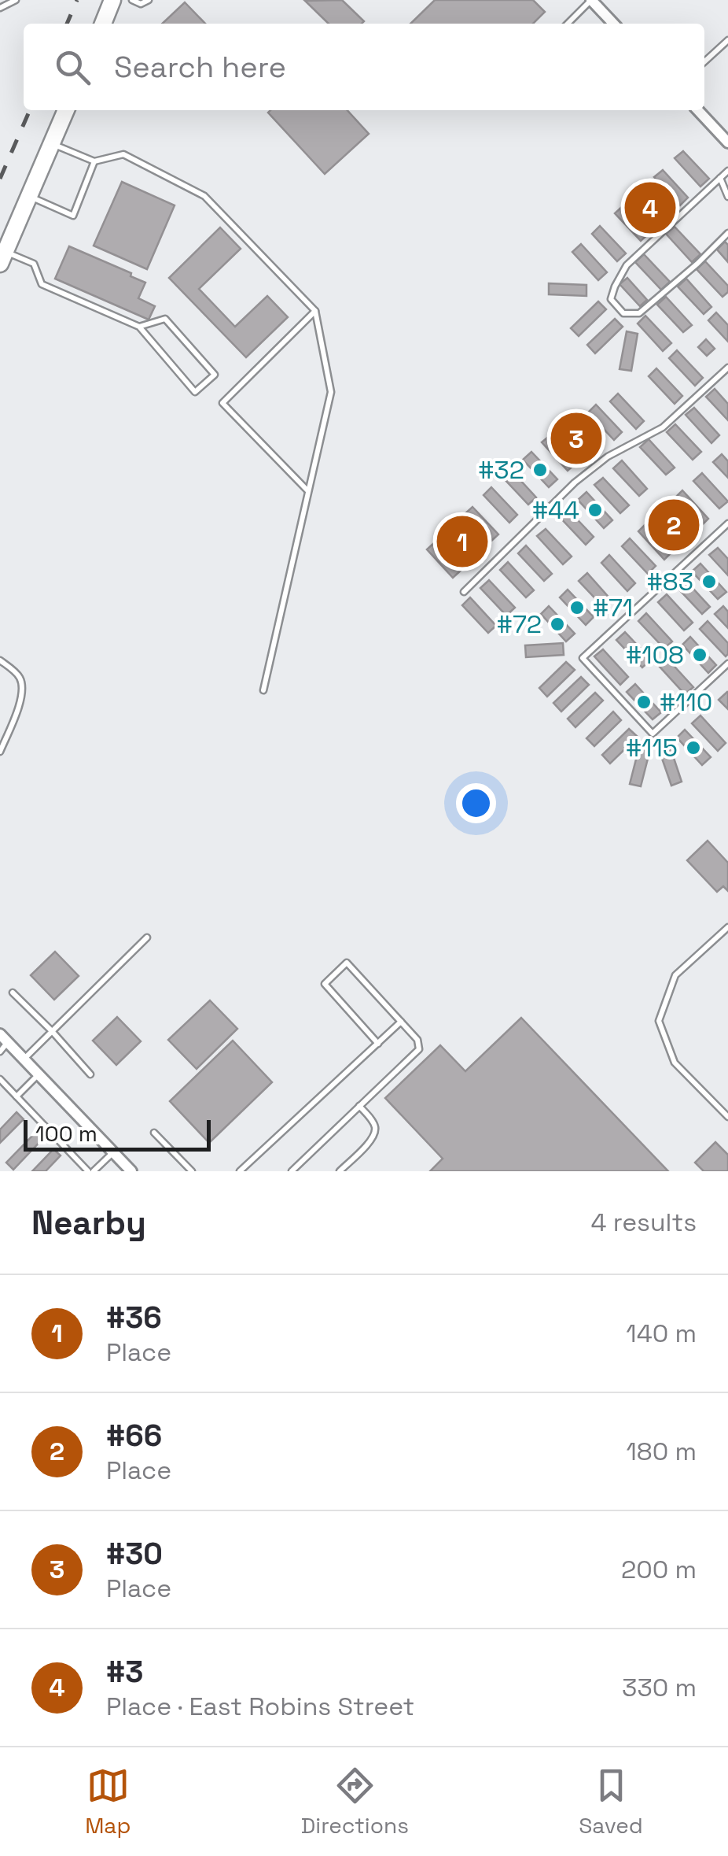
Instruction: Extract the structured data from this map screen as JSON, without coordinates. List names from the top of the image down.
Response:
{
  "places": [
    "#32",
    "#44",
    "#83",
    "#71",
    "#72",
    "#108",
    "#110",
    "#115"
  ],
  "scale_bar": "100 m",
  "page": {
    "search": "Search here",
    "pins": [
      "4",
      "3",
      "2",
      "1"
    ],
    "scale": "100 m",
    "heading": ["Nearby", "4 results"],
    "list": [
      {
        "mark": "1",
        "name": "#36",
        "note": "Place",
        "value": "140 m"
      },
      {
        "mark": "2",
        "name": "#66",
        "note": "Place",
        "value": "180 m"
      },
      {
        "mark": "3",
        "name": "#30",
        "note": "Place",
        "value": "200 m"
      },
      {
        "mark": "4",
        "name": "#3",
        "note": "Place · East Robins Street",
        "value": "330 m"
      }
    ],
    "nav": ["Map", "Directions", "Saved"]
  }
}
